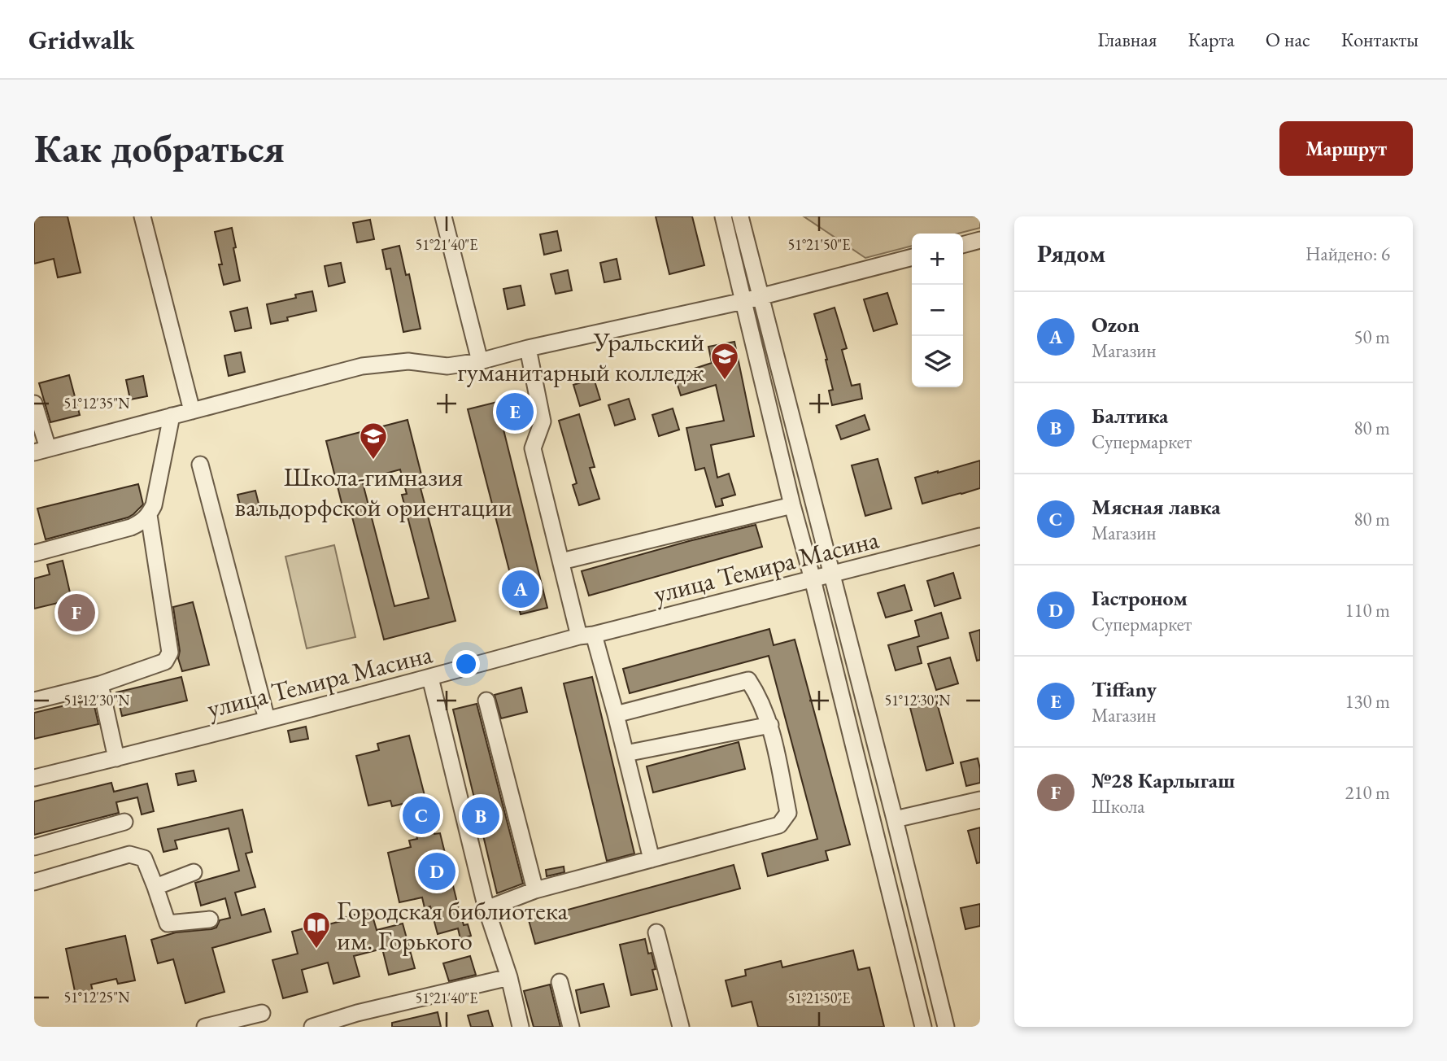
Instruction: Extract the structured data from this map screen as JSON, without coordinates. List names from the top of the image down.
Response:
{
  "streets": {
    "street": ["улица Темира Масина"]
  },
  "places": {
    "school or university": ["Уральский гуманитарный колледж", "Школа-гимназия вальдорфской ориентации"],
    "library": ["Городская библиотека им. Горького"]
  },
  "page": {
    "header": "Gridwalk",
    "nav": [
      "Главная",
      "Карта",
      "О нас",
      "Контакты"
    ],
    "buttons": "Маршрут",
    "title": "Как добраться",
    "heading": ["Рядом", "Найдено: 6"],
    "map_buttons": ["+", "−"],
    "list": [
      {
        "mark": "A",
        "name": "Ozon",
        "note": "Магазин",
        "value": "50 m"
      },
      {
        "mark": "B",
        "name": "Балтика",
        "note": "Супермаркет",
        "value": "80 m"
      },
      {
        "mark": "C",
        "name": "Мясная лавка",
        "note": "Магазин",
        "value": "80 m"
      },
      {
        "mark": "D",
        "name": "Гастроном",
        "note": "Супермаркет",
        "value": "110 m"
      },
      {
        "mark": "E",
        "name": "Tiffany",
        "note": "Магазин",
        "value": "130 m"
      },
      {
        "mark": "F",
        "name": "№28 Карлыгаш",
        "note": "Школа",
        "value": "210 m"
      }
    ],
    "pins": [
      "E",
      "A",
      "F",
      "C",
      "B",
      "D"
    ]
  },
  "coordinates": [
    "51°21'40\"E",
    "51°21'50\"E",
    "51°12'35\"N",
    "51°12'30\"N",
    "51°12'25\"N"
  ]
}
